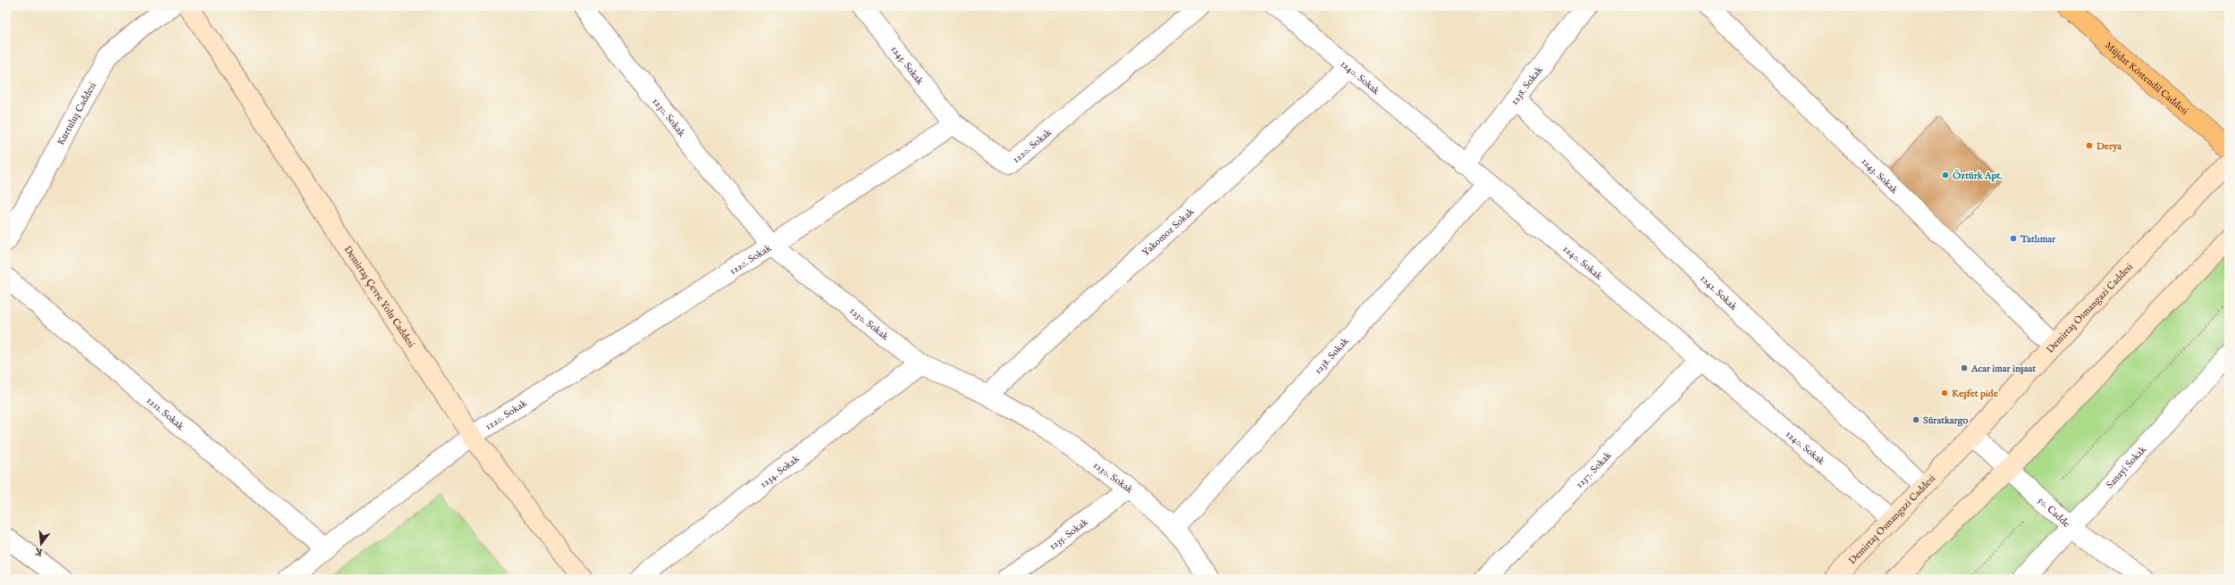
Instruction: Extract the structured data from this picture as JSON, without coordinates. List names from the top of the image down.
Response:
{
  "streets": {
    "main road": ["Müjdat Köstendil Caddesi", "Demirtaş Çevre Yolu Caddesi", "Demirtaş Osmangazi Caddesi"],
    "street": [
      "1245. Sokak",
      "1240. Sokak",
      "1238. Sokak",
      "Kurtuluş Caddesi",
      "1230. Sokak",
      "1220. Sokak",
      "1243. Sokak",
      "Yakomoz Sokak",
      "1241. Sokak",
      "1211. Sokak",
      "Sanayi Sokak",
      "1237. Sokak",
      "1234. Sokak",
      "50. Cadde",
      "1235. Sokak"
    ]
  },
  "crossings": [
    ["1245. Sokak", "1220. Sokak"],
    ["1240. Sokak", "1238. Sokak"],
    ["1240. Sokak", "Yakomoz Sokak"],
    ["1240. Sokak", "Demirtaş Osmangazi Caddesi"],
    ["1240. Sokak", "1237. Sokak"],
    ["1238. Sokak", "1230. Sokak"],
    ["1238. Sokak", "1241. Sokak"],
    ["1230. Sokak", "1220. Sokak"],
    ["1230. Sokak", "Yakomoz Sokak"],
    ["1230. Sokak", "1234. Sokak"],
    ["1230. Sokak", "1235. Sokak"],
    ["1220. Sokak", "Demirtaş Çevre Yolu Caddesi"],
    ["1220. Sokak", "1211. Sokak"],
    ["1243. Sokak", "Demirtaş Osmangazi Caddesi"],
    ["1241. Sokak", "Demirtaş Osmangazi Caddesi"],
    ["Demirtaş Osmangazi Caddesi", "50. Cadde"],
    ["Sanayi Sokak", "50. Cadde"]
  ],
  "places": [
    "Derya",
    "Öztürk Apt.",
    "Tatlımar",
    "Acar imar inşaat",
    "Keşfet pide",
    "Süratkargo"
  ],
  "north": "bottom"
}
